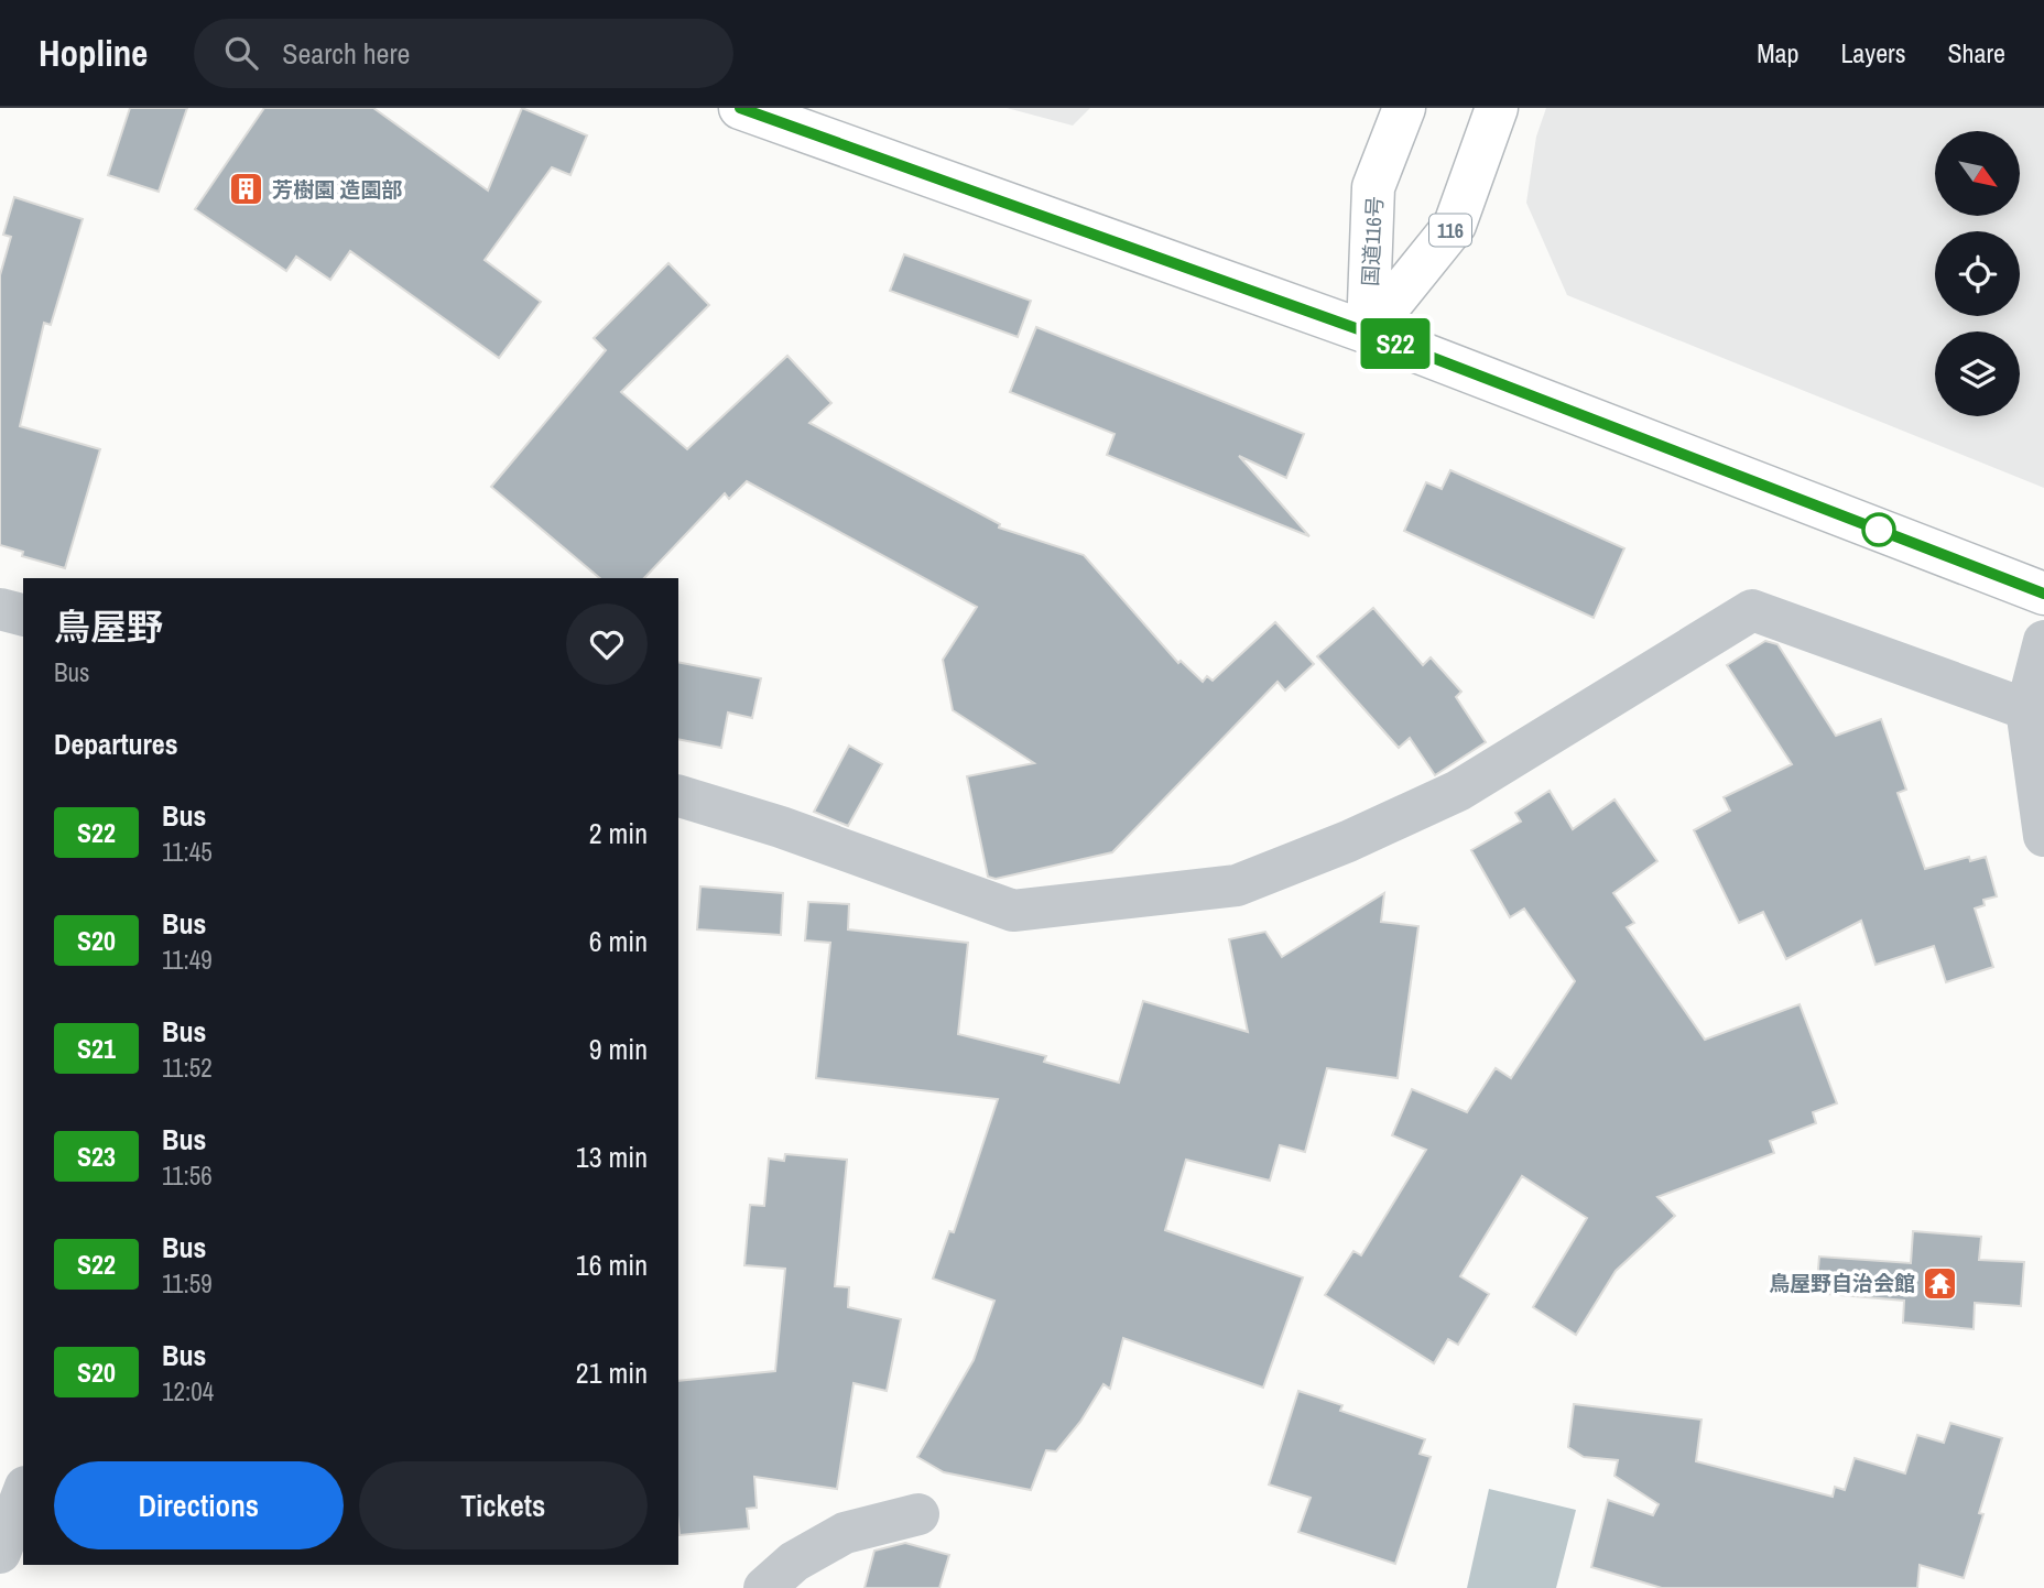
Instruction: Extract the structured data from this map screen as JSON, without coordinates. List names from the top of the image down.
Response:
{
  "streets": {
    "main road": ["116", "国道116号"]
  },
  "places": {
    "building": ["芳樹園 造園部"],
    "temple": ["鳥屋野自治会館"]
  },
  "lines": ["bus line S22"],
  "north": "bottom right",
  "page": {
    "header": "Hopline",
    "search": "Search here",
    "nav": ["Map", "Layers", "Share"],
    "on_map": "S22",
    "heading": [
      ["鳥屋野", "Bus"],
      "Departures"
    ],
    "list": [
      {
        "mark": "S22",
        "name": "Bus",
        "note": "11:45",
        "value": "2 min"
      },
      {
        "mark": "S20",
        "name": "Bus",
        "note": "11:49",
        "value": "6 min"
      },
      {
        "mark": "S21",
        "name": "Bus",
        "note": "11:52",
        "value": "9 min"
      },
      {
        "mark": "S23",
        "name": "Bus",
        "note": "11:56",
        "value": "13 min"
      },
      {
        "mark": "S22",
        "name": "Bus",
        "note": "11:59",
        "value": "16 min"
      },
      {
        "mark": "S20",
        "name": "Bus",
        "note": "12:04",
        "value": "21 min"
      }
    ],
    "buttons": ["Directions", "Tickets"]
  }
}
